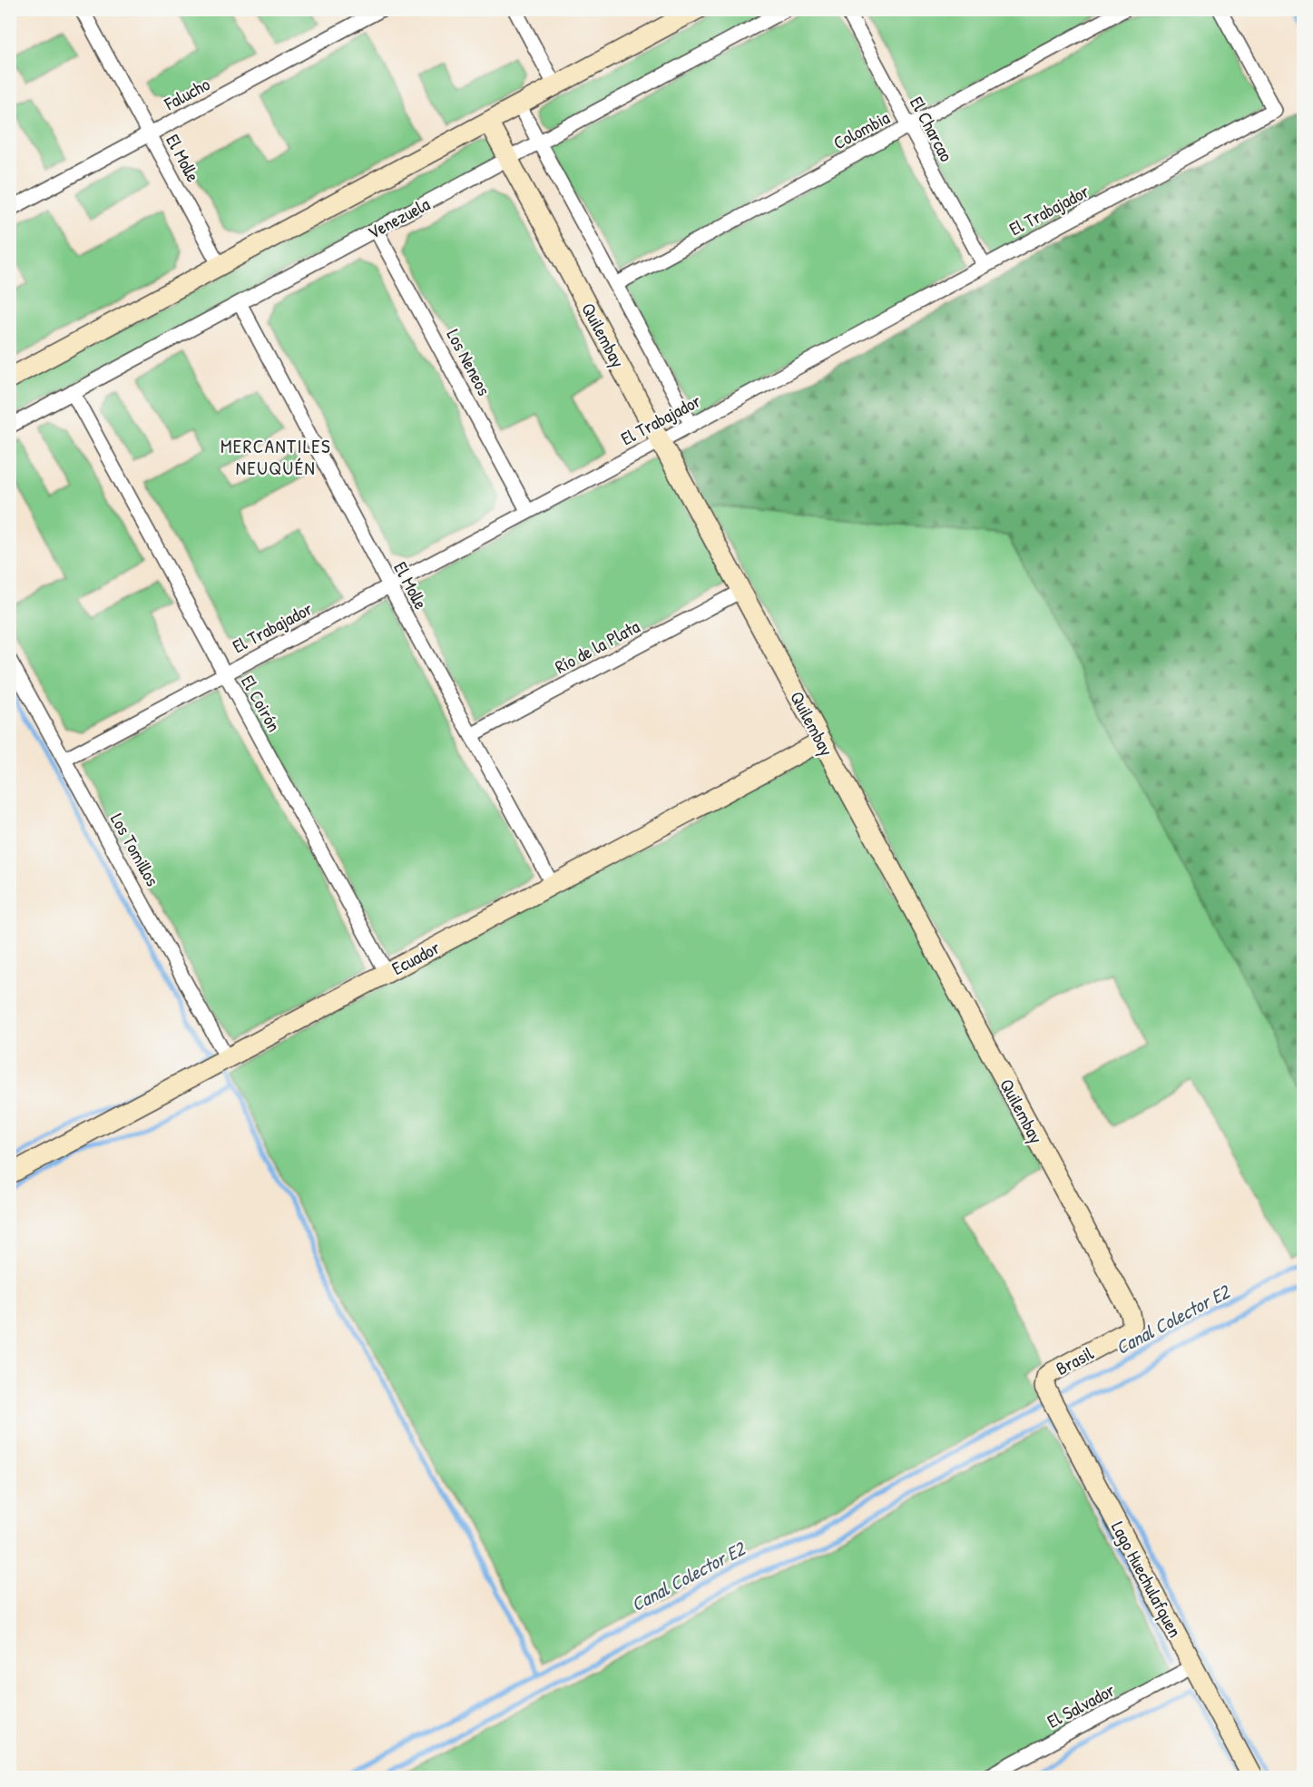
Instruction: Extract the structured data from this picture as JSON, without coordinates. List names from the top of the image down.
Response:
{
  "streets": {
    "street": [
      "Falucho",
      "El Charcao",
      "Colombia",
      "El Molle",
      "El Trabajador",
      "Venezuela",
      "Quilembay",
      "Los Neneos",
      "Río de la Plata",
      "El Coirón",
      "Los Tomillos",
      "Ecuador",
      "Brasil",
      "Lago Huechulafquen",
      "El Salvador"
    ]
  },
  "crossings": [
    ["Falucho", "El Molle"],
    ["El Charcao", "Colombia"],
    ["El Charcao", "El Trabajador"],
    ["Colombia", "Quilembay"],
    ["El Molle", "El Trabajador"],
    ["El Molle", "Venezuela"],
    ["El Molle", "Río de la Plata"],
    ["El Molle", "Ecuador"],
    ["El Trabajador", "Quilembay"],
    ["El Trabajador", "Los Neneos"],
    ["El Trabajador", "El Coirón"],
    ["El Trabajador", "Los Tomillos"],
    ["Venezuela", "Quilembay"],
    ["Venezuela", "Los Neneos"],
    ["Venezuela", "El Coirón"],
    ["Quilembay", "Río de la Plata"],
    ["Quilembay", "Ecuador"],
    ["Quilembay", "Brasil"],
    ["El Coirón", "Ecuador"],
    ["Los Tomillos", "Ecuador"],
    ["Brasil", "Lago Huechulafquen"],
    ["Lago Huechulafquen", "El Salvador"]
  ],
  "districts": ["MERCANTILES NEUQUÉN"],
  "water": ["Canal Colector E2"]
}
